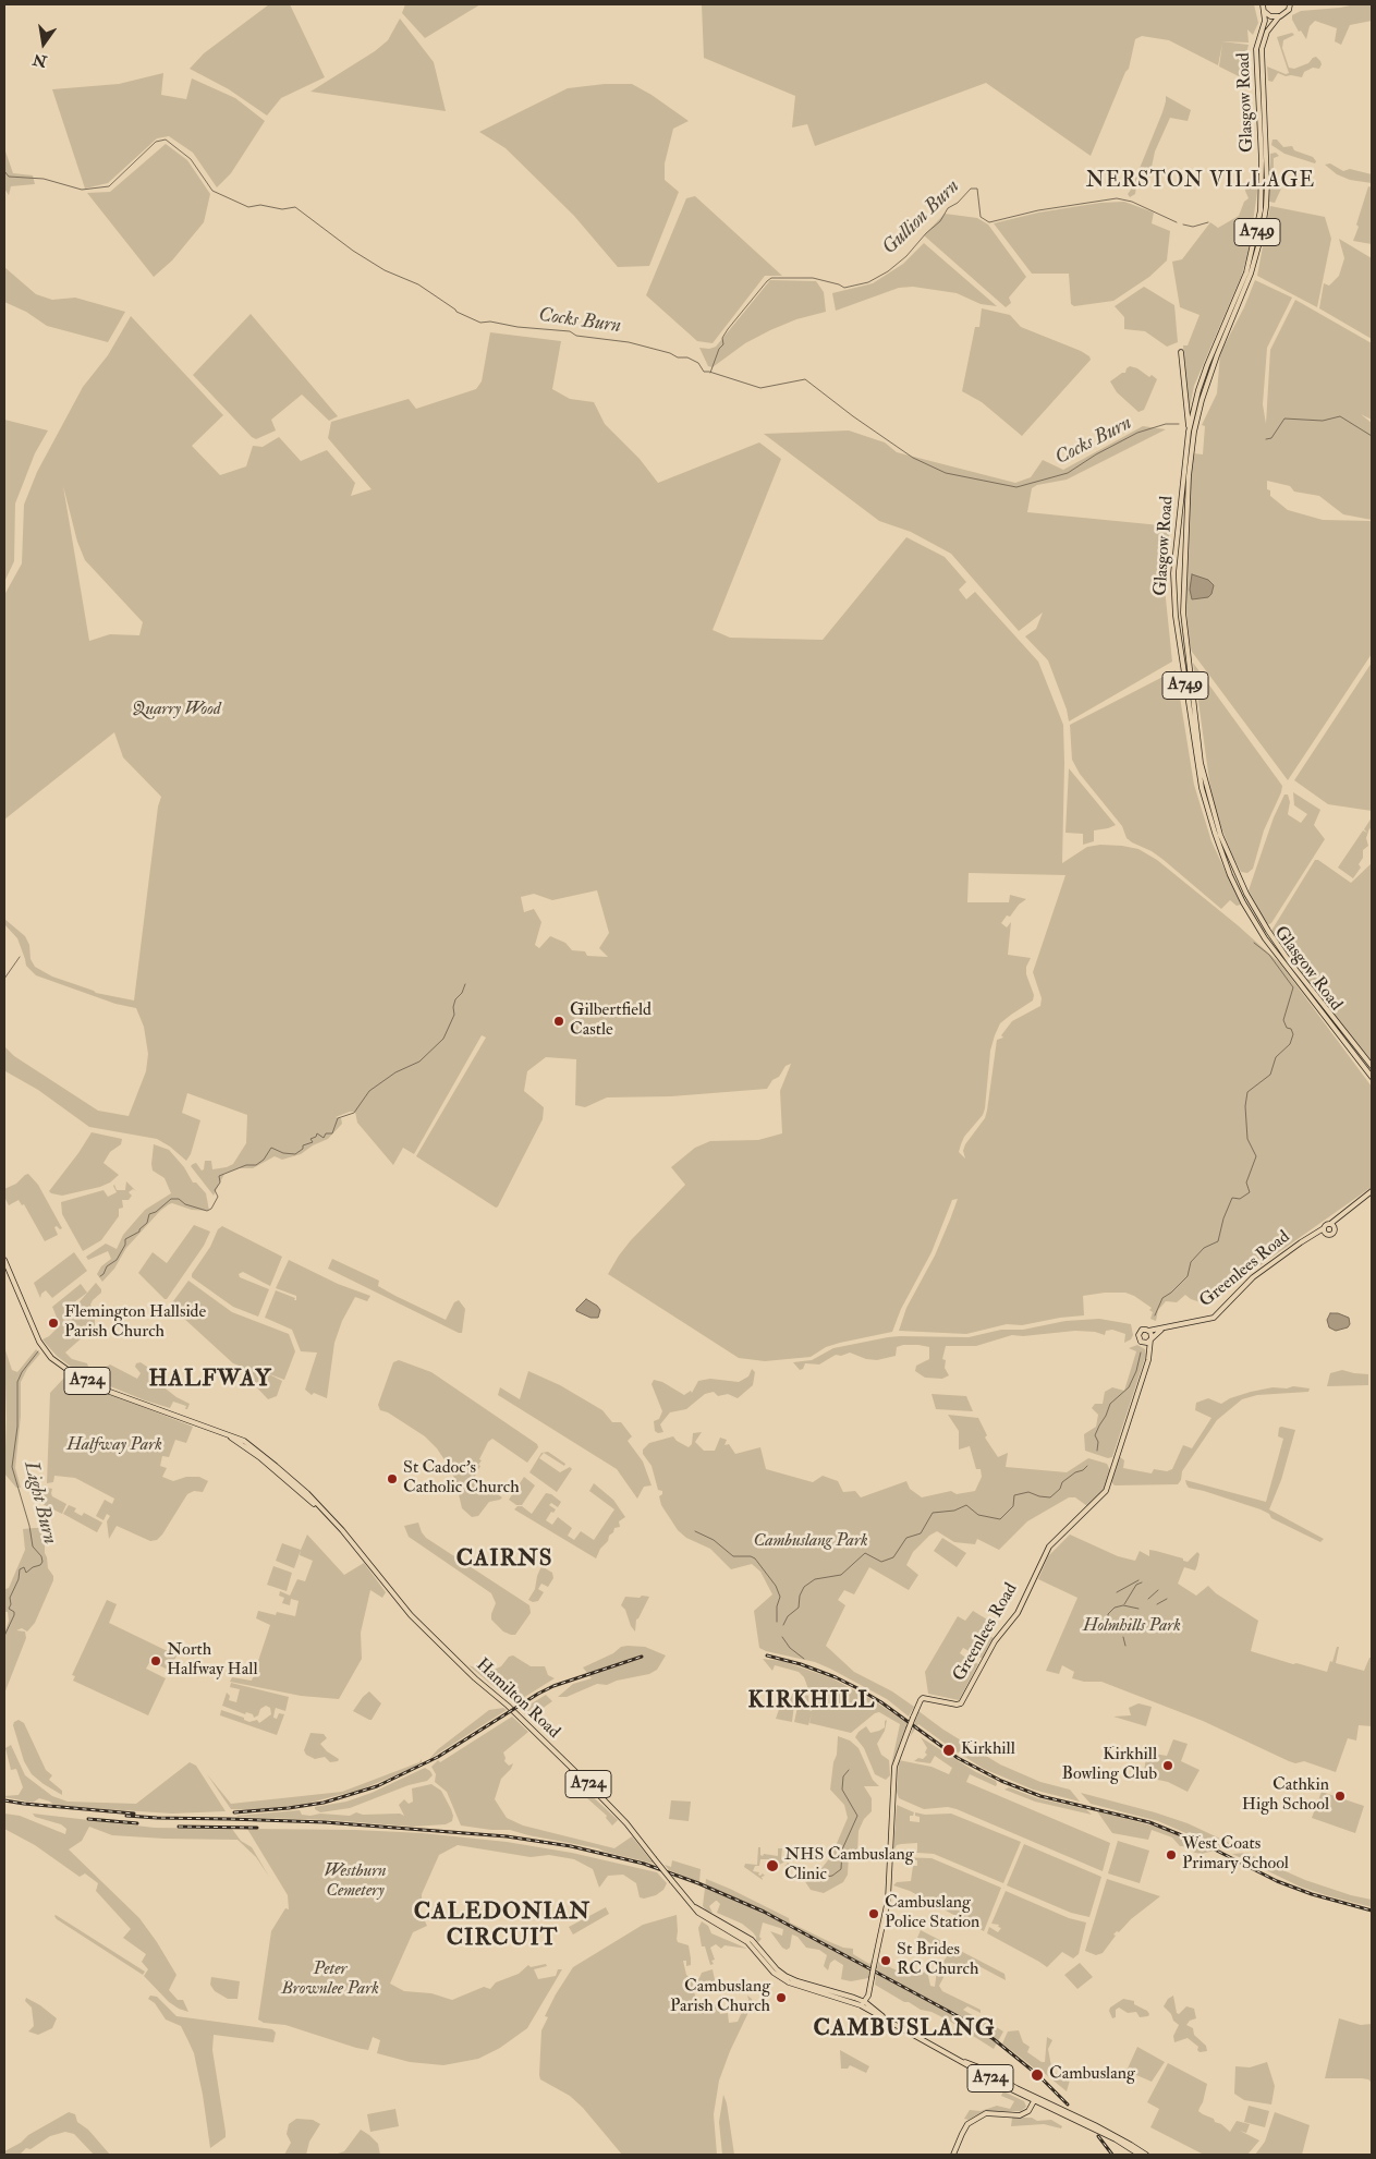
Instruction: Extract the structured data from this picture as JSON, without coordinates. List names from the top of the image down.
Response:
{
  "streets": {
    "main road": [
      "Glasgow Road",
      "A749",
      "Greenlees Road",
      "A724",
      "Hamilton Road"
    ]
  },
  "crossings": [
    ["Glasgow Road", "A749"],
    ["Greenlees Road", "A724"],
    ["Greenlees Road", "Hamilton Road"],
    ["A724", "Hamilton Road"]
  ],
  "districts": [
    "NERSTON VILLAGE",
    "HALFWAY",
    "CAIRNS",
    "KIRKHILL",
    "CALEDONIAN CIRCUIT",
    "CAMBUSLANG"
  ],
  "water": ["Gullion Burn", "Cocks Burn", "Light Burn"],
  "parks": [
    "Quarry Wood",
    "Halfway Park",
    "Cambuslang Park",
    "Holmhills Park",
    "Westburn Cemetery",
    "Peter Brownlee Park"
  ],
  "places": [
    "Gilbertfield Castle",
    "Flemington Hallside Parish Church",
    "St Cadoc's Catholic Church",
    "North Halfway Hall",
    "Kirkhill",
    "Kirkhill Bowling Club",
    "Cathkin High School",
    "West Coats Primary School",
    "NHS Cambuslang Clinic",
    "Cambuslang Police Station",
    "St Brides RC Church",
    "Cambuslang Parish Church",
    "Cambuslang"
  ],
  "north": "bottom"
}
